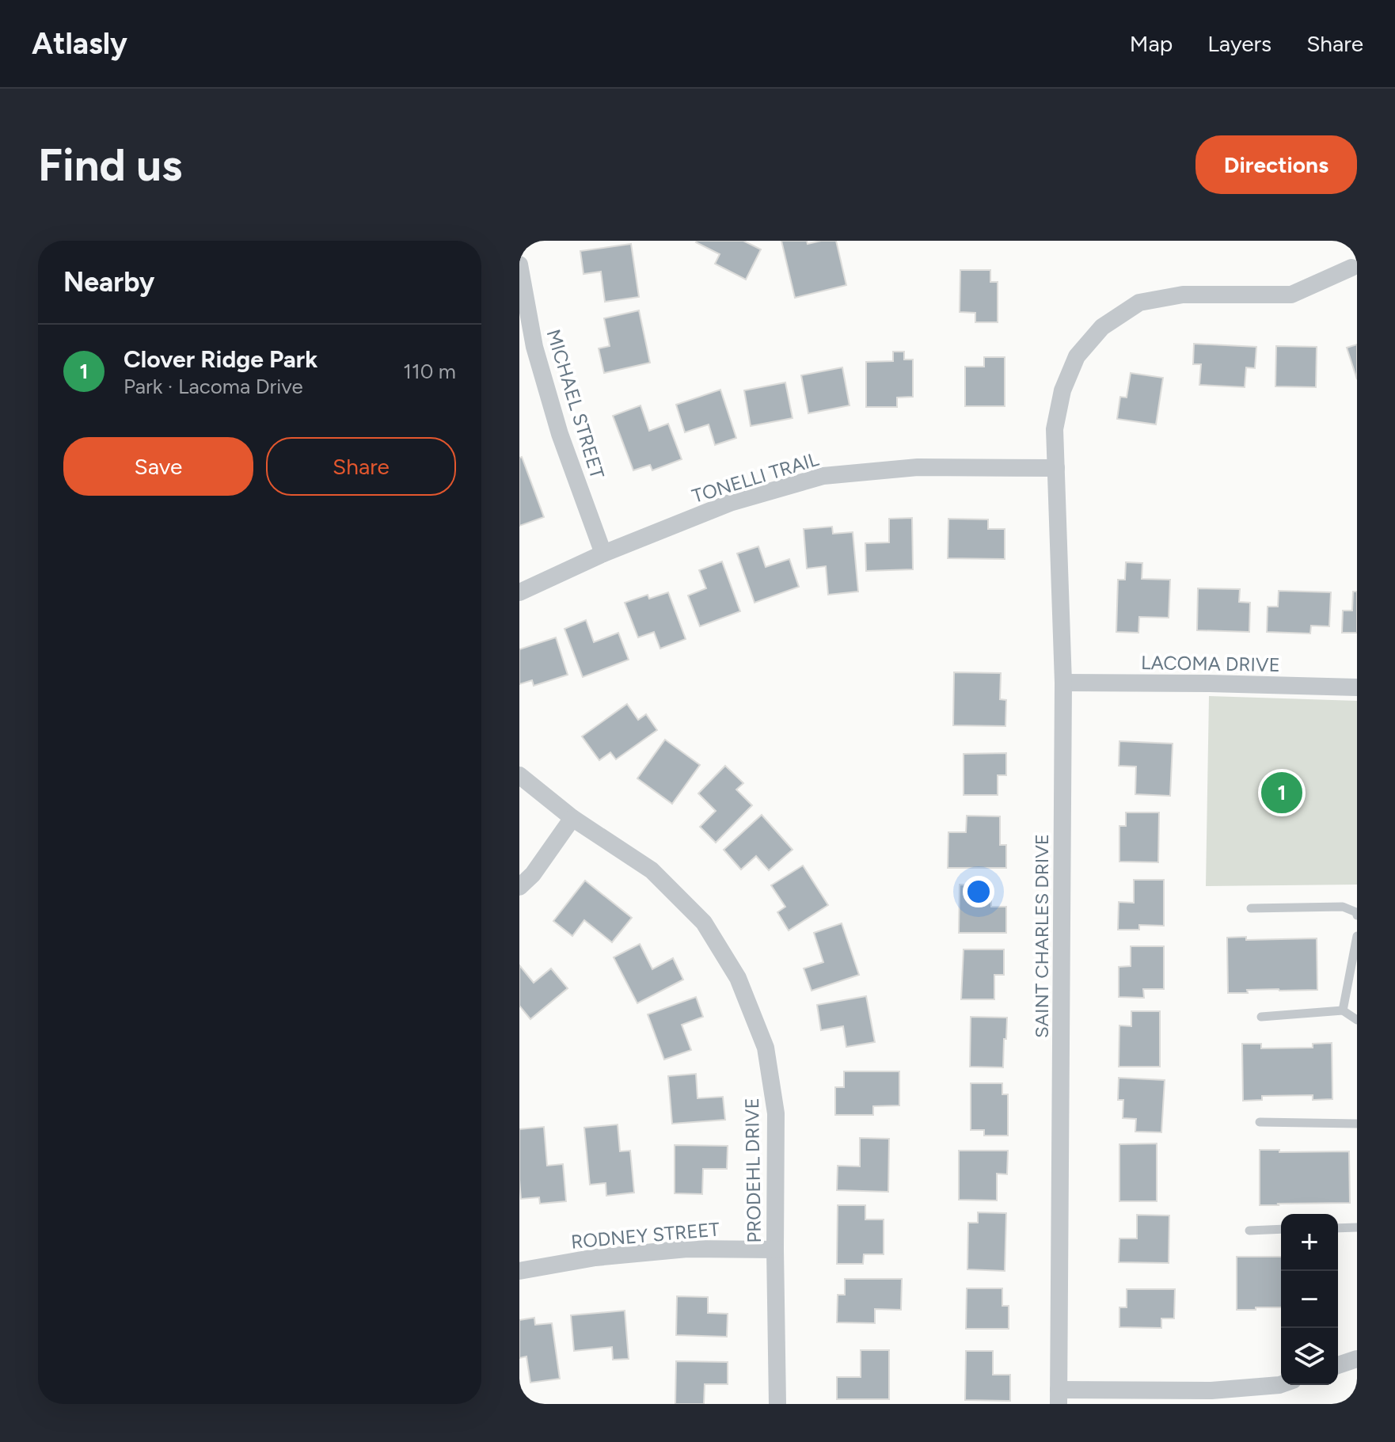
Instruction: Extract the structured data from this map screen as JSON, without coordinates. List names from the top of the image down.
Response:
{
  "streets": {
    "street": [
      "MICHAEL STREET",
      "TONELLI TRAIL",
      "LACOMA DRIVE",
      "SAINT CHARLES DRIVE",
      "PRODEHL DRIVE",
      "RODNEY STREET"
    ]
  },
  "crossings": [
    ["MICHAEL STREET", "TONELLI TRAIL"],
    ["TONELLI TRAIL", "SAINT CHARLES DRIVE"],
    ["LACOMA DRIVE", "SAINT CHARLES DRIVE"],
    ["PRODEHL DRIVE", "RODNEY STREET"]
  ],
  "page": {
    "header": "Atlasly",
    "nav": ["Map", "Layers", "Share"],
    "buttons": [
      "Directions",
      ["Save", "Share"]
    ],
    "title": "Find us",
    "heading": "Nearby",
    "list": [
      {
        "mark": "1",
        "name": "Clover Ridge Park",
        "note": "Park · Lacoma Drive",
        "value": "110 m"
      }
    ],
    "pins": "1",
    "map_buttons": ["+", "−"]
  }
}
